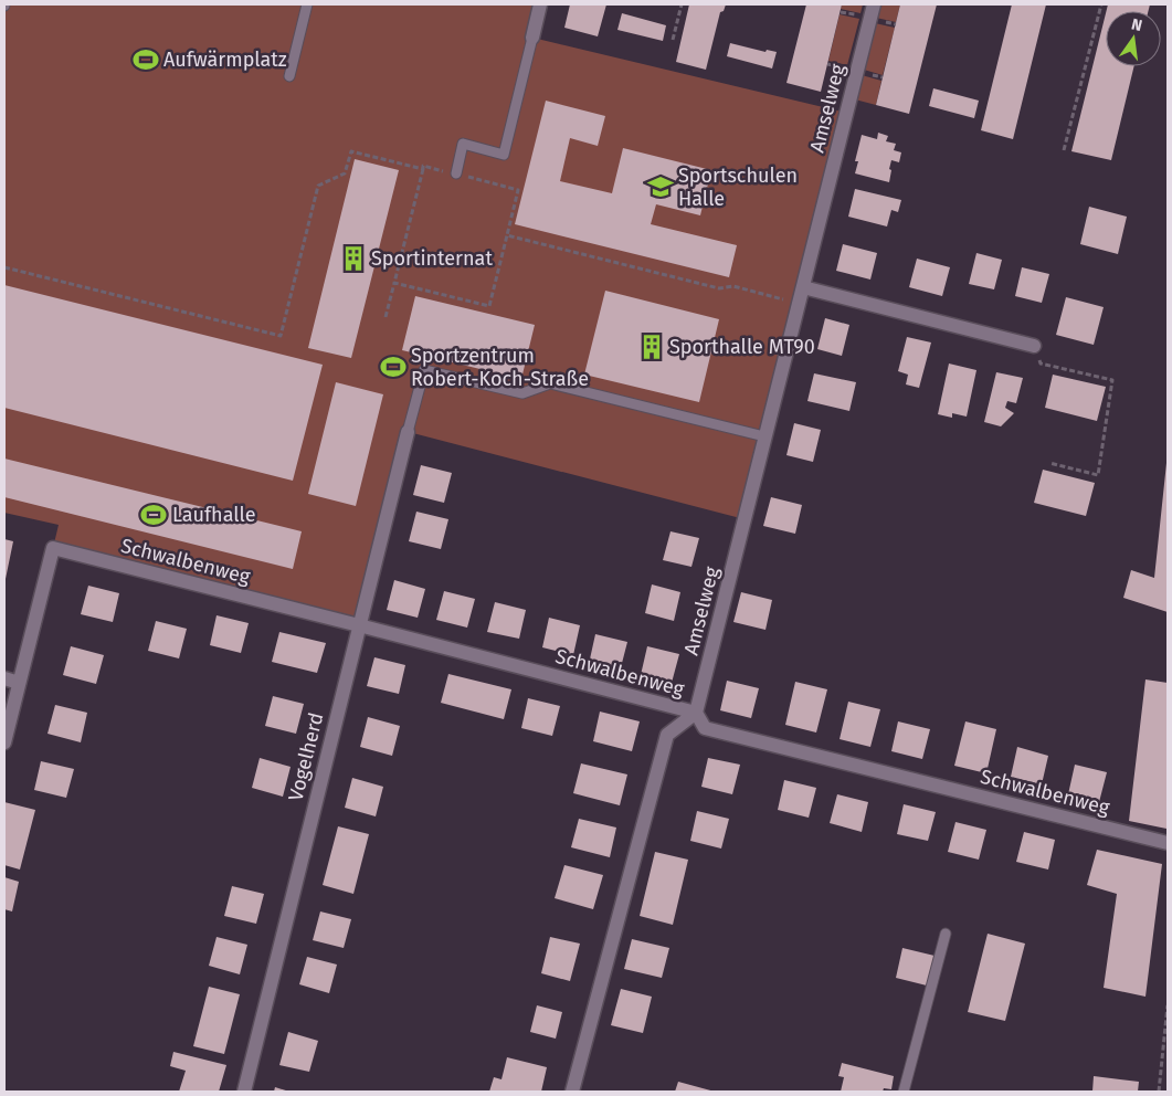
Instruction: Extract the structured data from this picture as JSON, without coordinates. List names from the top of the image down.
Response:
{
  "streets": {
    "street": ["Amselweg", "Schwalbenweg", "Vogelherd"]
  },
  "crossings": [
    ["Amselweg", "Schwalbenweg"],
    ["Schwalbenweg", "Vogelherd"]
  ],
  "places": {
    "sports": ["Aufwärmplatz", "Sportzentrum Robert-Koch-Straße", "Laufhalle"],
    "school or university": ["Sportschulen Halle"],
    "building": ["Sportinternat", "Sporthalle MT90"]
  },
  "north": "top"
}
